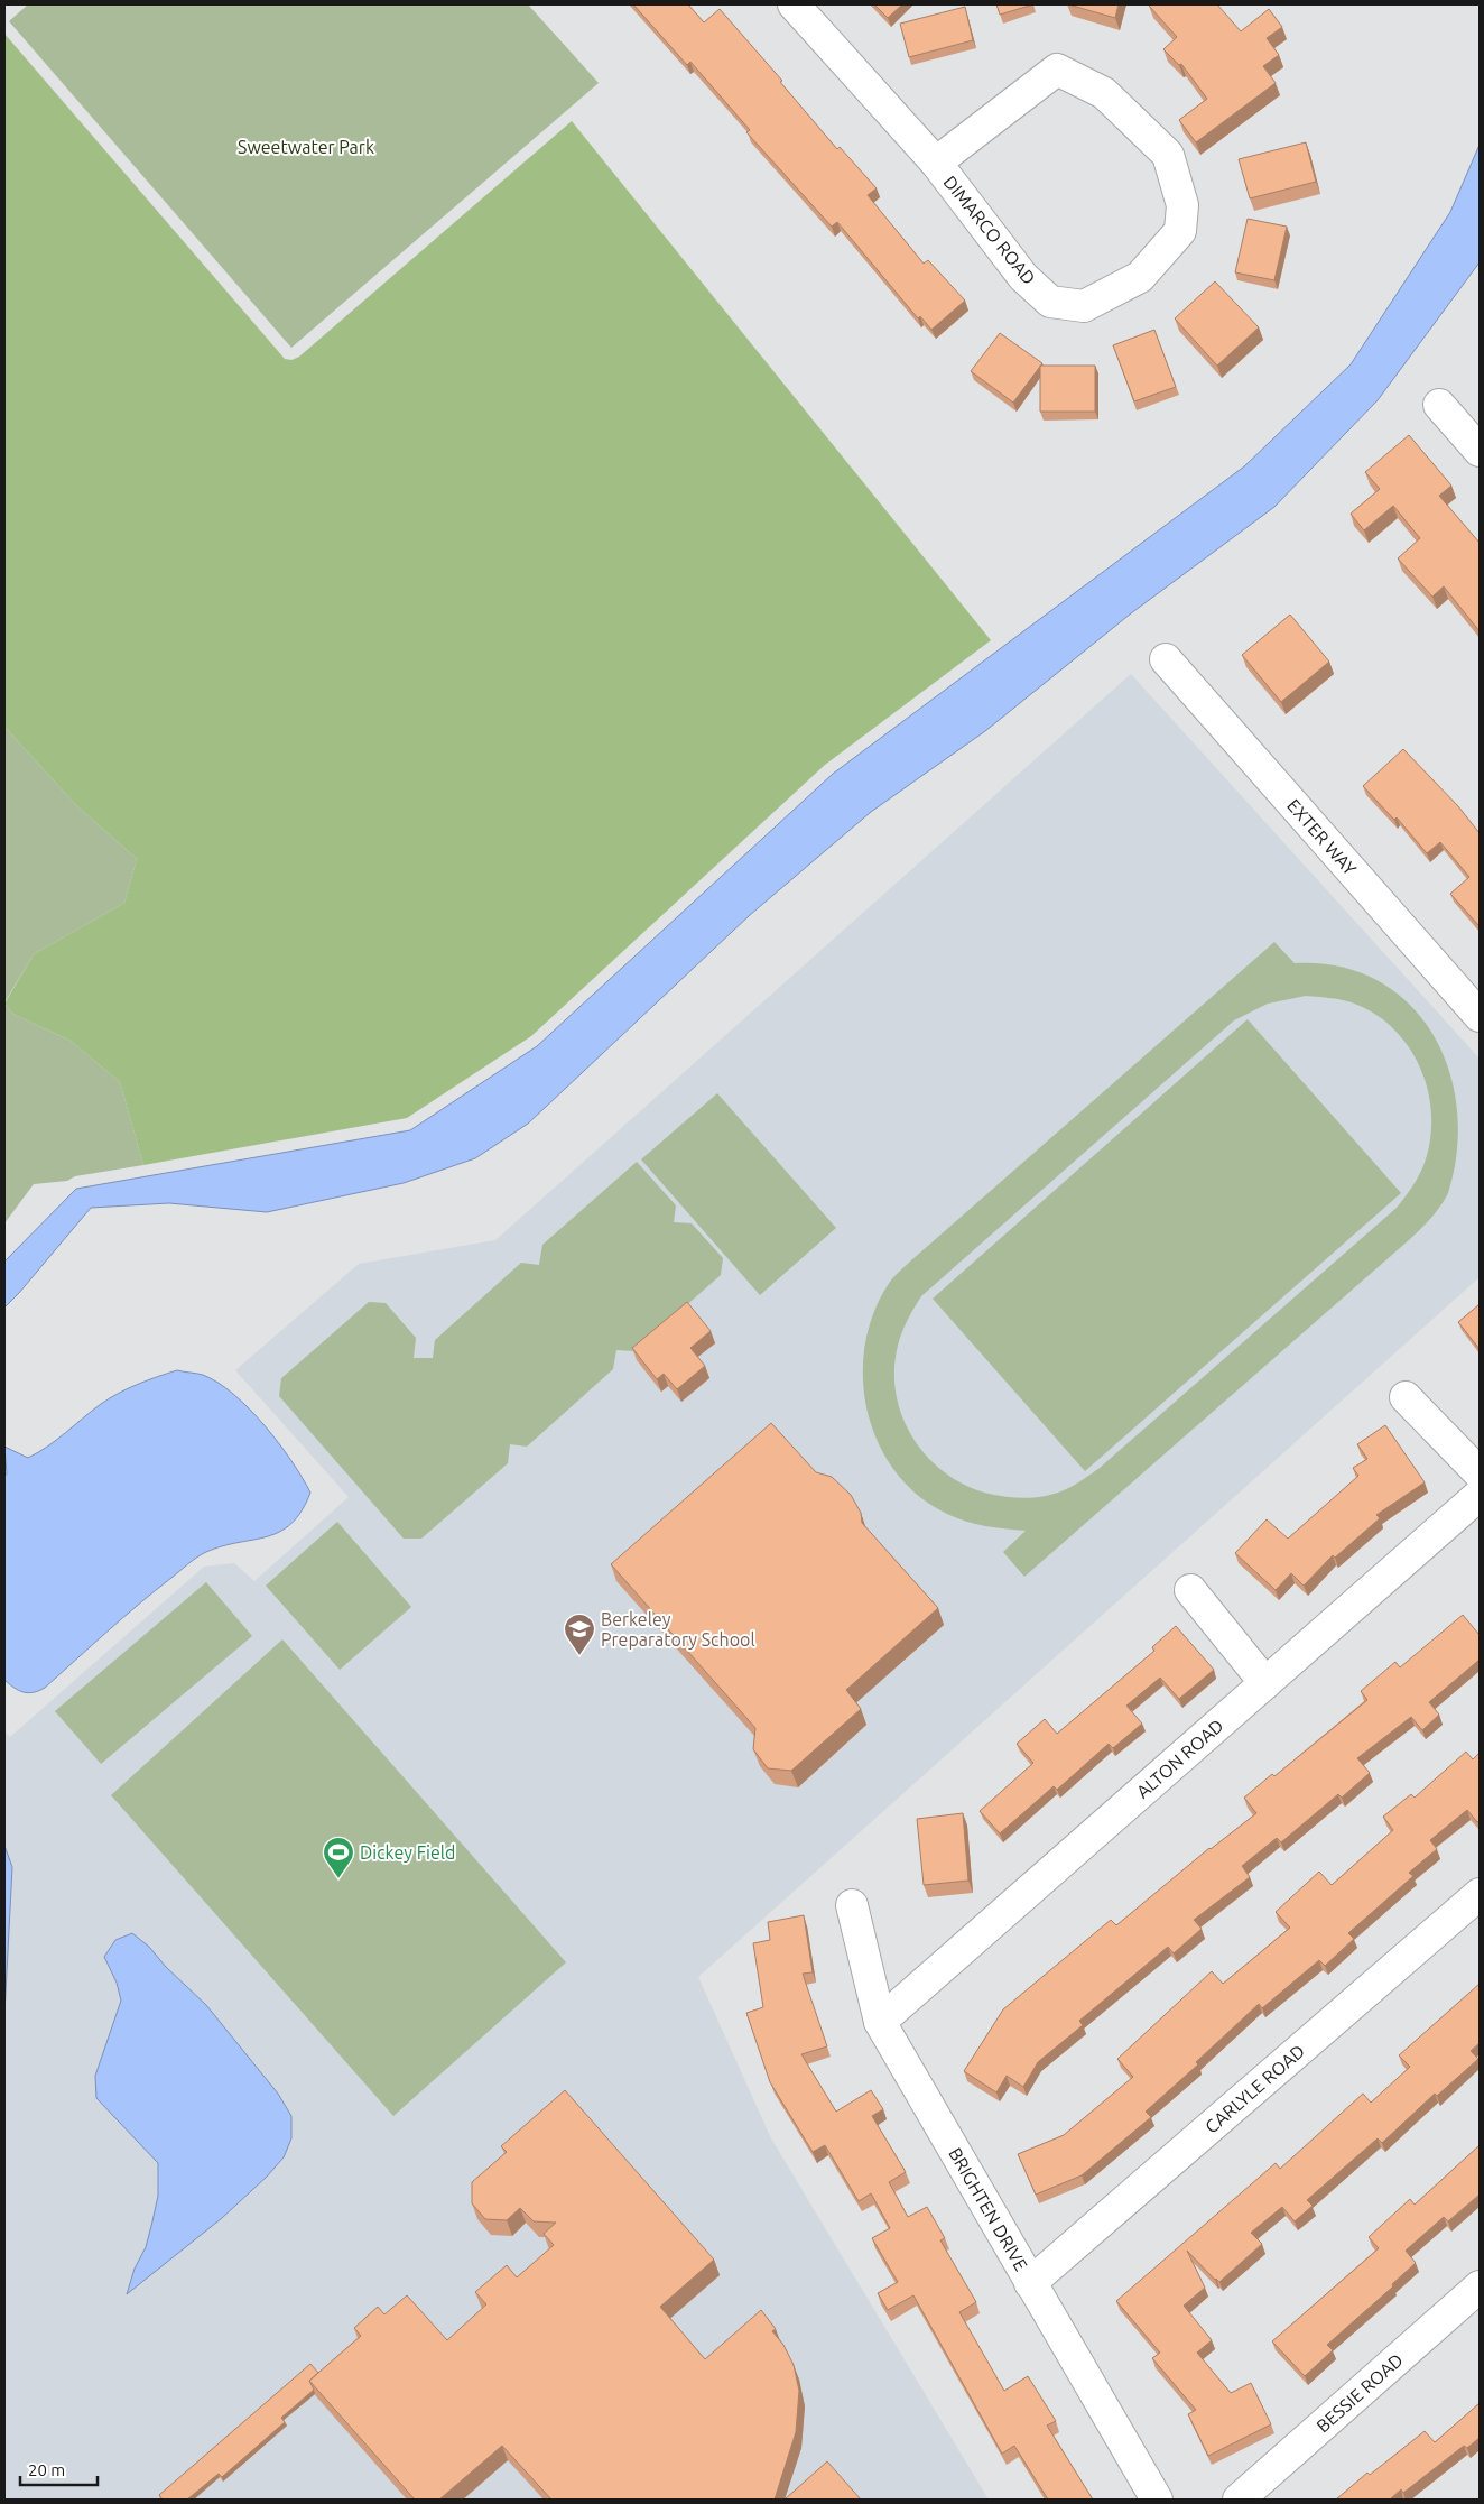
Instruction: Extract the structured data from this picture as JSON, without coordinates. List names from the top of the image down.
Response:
{
  "streets": {
    "street": [
      "DIMARCO ROAD",
      "EXTER WAY",
      "ALTON ROAD",
      "CARLYLE ROAD",
      "BRIGHTEN DRIVE",
      "BESSIE ROAD"
    ]
  },
  "crossings": [
    ["ALTON ROAD", "BRIGHTEN DRIVE"],
    ["CARLYLE ROAD", "BRIGHTEN DRIVE"]
  ],
  "parks": ["Sweetwater Park"],
  "places": {
    "school or university": ["Berkeley Preparatory School"],
    "sports": ["Dickey Field"]
  },
  "scale_bar": "20 m"
}
